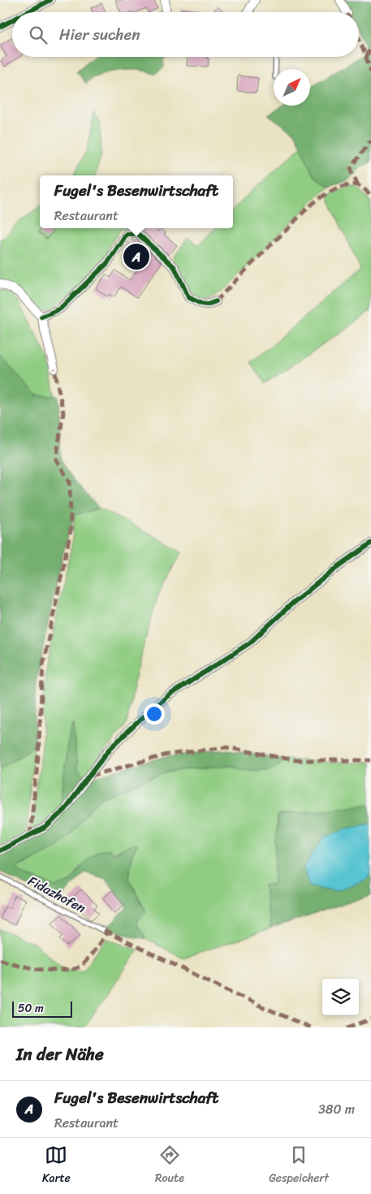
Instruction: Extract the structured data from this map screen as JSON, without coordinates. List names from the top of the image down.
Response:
{
  "streets": {
    "lane": ["Fidazhofen"]
  },
  "scale_bar": "50 m",
  "north": "top right",
  "page": {
    "search": "Hier suchen",
    "popup": ["Fugel's Besenwirtschaft", "Restaurant"],
    "pins": "A",
    "scale": "50 m",
    "heading": "In der Nähe",
    "list": [
      {
        "mark": "A",
        "name": "Fugel's Besenwirtschaft",
        "note": "Restaurant",
        "value": "380 m"
      }
    ],
    "nav": ["Karte", "Route", "Gespeichert"]
  }
}
